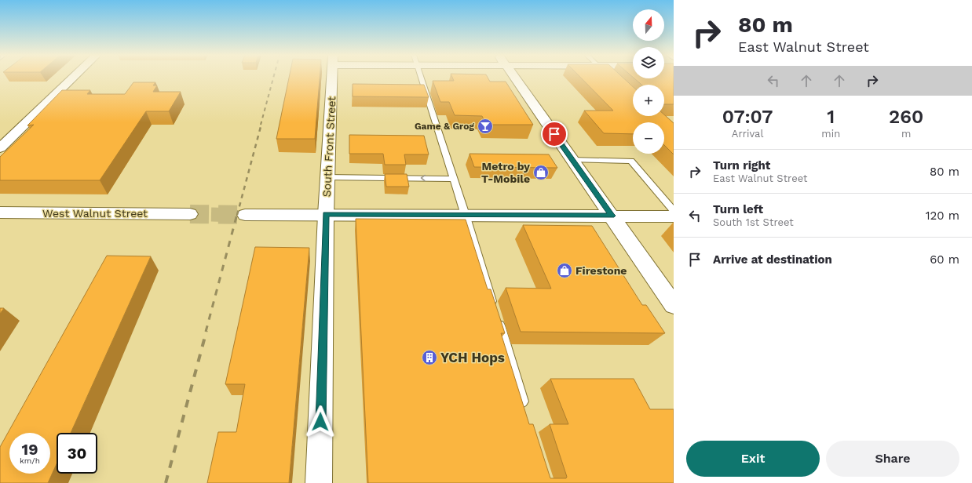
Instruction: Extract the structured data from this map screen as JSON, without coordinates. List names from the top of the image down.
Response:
{
  "streets": {
    "street": ["South Front Street", "West Walnut Street"]
  },
  "places": {
    "bar": ["Game & Grog"],
    "shop": ["Metro by T-Mobile", "Firestone"],
    "building": ["YCH Hops"]
  },
  "north": "top",
  "page": {
    "turn": ["80 m", "East Walnut Street"],
    "map_buttons": ["+", "−"],
    "eta": [
      "07:07",
      "Arrival",
      "1",
      "min",
      "260",
      "m"
    ],
    "list": [
      {
        "name": "Turn right",
        "note": "East Walnut Street",
        "value": "80 m"
      },
      {
        "name": "Turn left",
        "note": "South 1st Street",
        "value": "120 m"
      },
      {
        "name": "Arrive at destination",
        "value": "60 m"
      }
    ],
    "speed": "19 km/h",
    "limit": "30",
    "buttons": ["Exit", "Share"]
  }
}
